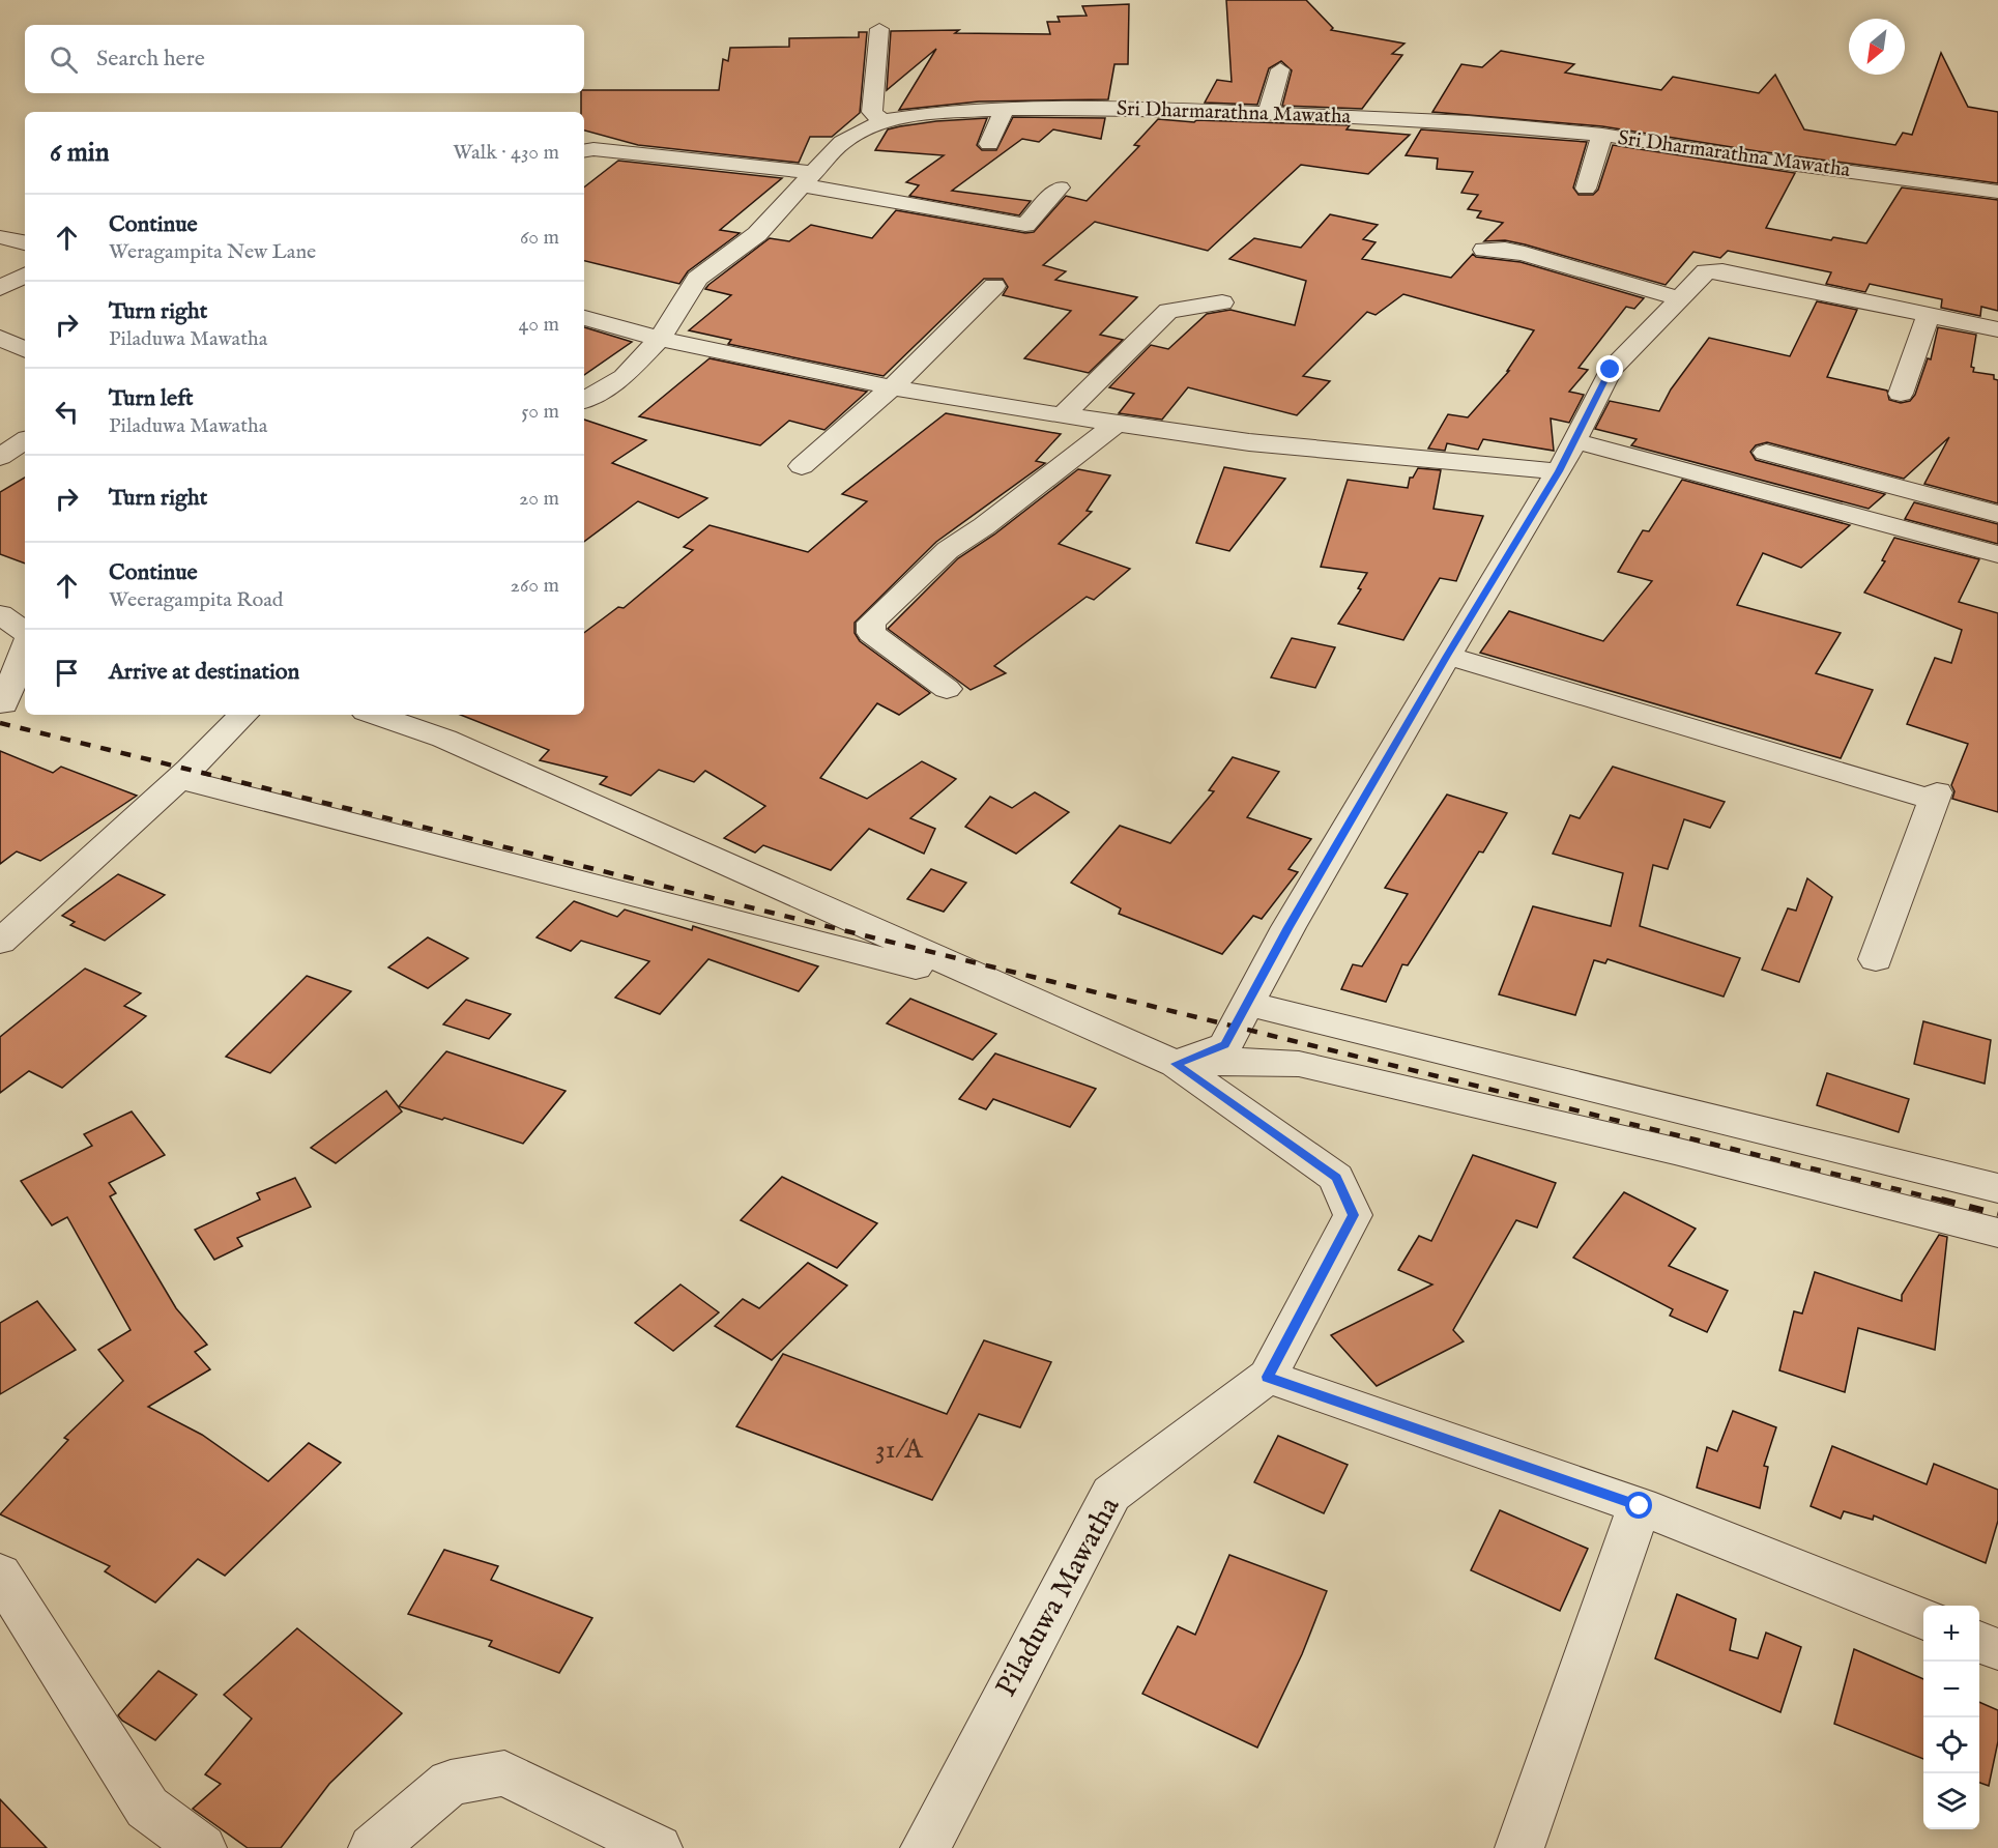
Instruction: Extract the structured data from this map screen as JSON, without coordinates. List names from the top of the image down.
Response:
{
  "streets": {
    "street": ["Sri Dharmarathna Mawatha", "Piladuwa Mawatha"]
  },
  "house_numbers": ["31/A"],
  "north": "bottom left",
  "page": {
    "search": "Search here",
    "heading": ["6 min", "Walk · 430 m"],
    "list": [
      ["Continue", "Weragampita New Lane", "60 m"],
      ["Turn right", "Piladuwa Mawatha", "40 m"],
      ["Turn left", "Piladuwa Mawatha", "50 m"],
      ["Turn right", "20 m"],
      ["Continue", "Weeragampita Road", "260 m"],
      "Arrive at destination"
    ],
    "map_buttons": ["+", "−"]
  }
}
